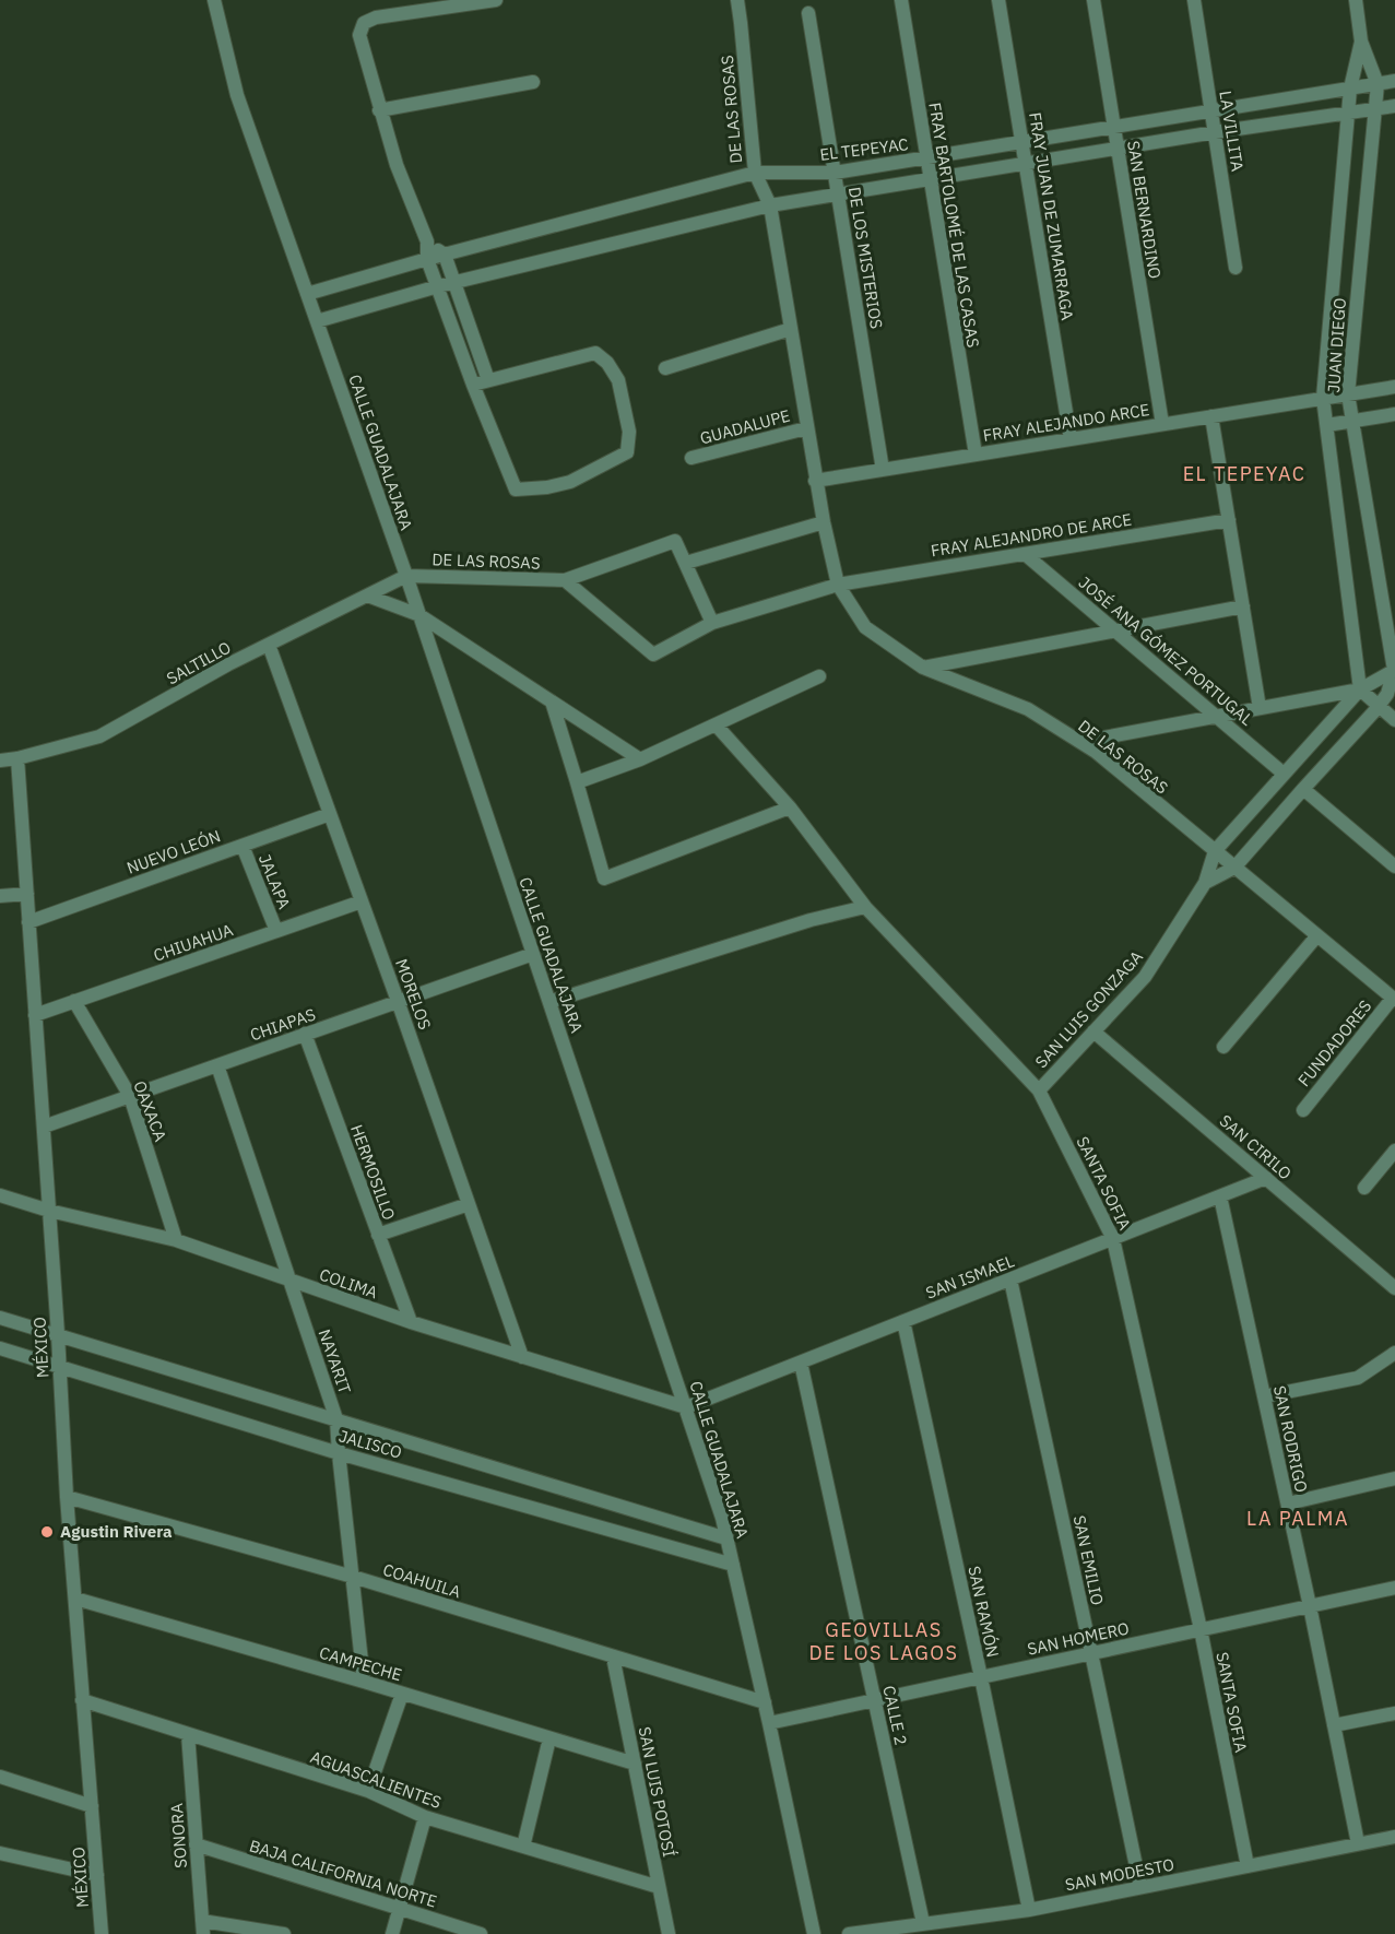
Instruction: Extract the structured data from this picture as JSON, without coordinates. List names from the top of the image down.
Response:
{
  "streets": {
    "street": [
      "DE LAS ROSAS",
      "LA VILLITA",
      "EL TEPEYAC",
      "SAN BERNARDINO",
      "FRAY JUAN DE ZUMARRAGA",
      "FRAY BARTOLOMÉ DE LAS CASAS",
      "DE LOS MISTERIOS",
      "JUAN DIEGO",
      "FRAY ALEJANDO ARCE",
      "GUADALUPE",
      "CALLE GUADALAJARA",
      "FRAY ALEJANDRO DE ARCE",
      "JOSÉ ANA GÓMEZ PORTUGAL",
      "SALTILLO",
      "NUEVO LEÓN",
      "JALAPA",
      "CHIUAHUA",
      "MORELOS",
      "SAN LUIS GONZAGA",
      "CHIAPAS",
      "FUNDADORES",
      "OAXACA",
      "SAN CIRILO",
      "HERMOSILLO",
      "SANTA SOFIA",
      "SAN ISMAEL",
      "COLIMA",
      "MÉXICO",
      "NAYARIT",
      "SAN RODRIGO",
      "JALISCO",
      "SAN EMILIO",
      "COAHUILA",
      "SAN RAMÓN",
      "SAN HOMERO",
      "CAMPECHE",
      "CALLE 2",
      "AGUASCALIENTES",
      "SAN LUIS POTOSÍ",
      "SONORA",
      "BAJA CALIFORNIA NORTE",
      "SAN MODESTO"
    ]
  },
  "crossings": [
    ["DE LAS ROSAS", "EL TEPEYAC"],
    ["DE LAS ROSAS", "JUAN DIEGO"],
    ["DE LAS ROSAS", "FRAY ALEJANDO ARCE"],
    ["DE LAS ROSAS", "GUADALUPE"],
    ["DE LAS ROSAS", "CALLE GUADALAJARA"],
    ["DE LAS ROSAS", "FRAY ALEJANDRO DE ARCE"],
    ["DE LAS ROSAS", "SALTILLO"],
    ["DE LAS ROSAS", "SAN LUIS GONZAGA"],
    ["DE LAS ROSAS", "FUNDADORES"],
    ["LA VILLITA", "EL TEPEYAC"],
    ["EL TEPEYAC", "SAN BERNARDINO"],
    ["EL TEPEYAC", "FRAY JUAN DE ZUMARRAGA"],
    ["EL TEPEYAC", "FRAY BARTOLOMÉ DE LAS CASAS"],
    ["EL TEPEYAC", "DE LOS MISTERIOS"],
    ["EL TEPEYAC", "JUAN DIEGO"],
    ["EL TEPEYAC", "CALLE GUADALAJARA"],
    ["SAN BERNARDINO", "FRAY ALEJANDO ARCE"],
    ["FRAY JUAN DE ZUMARRAGA", "FRAY ALEJANDO ARCE"],
    ["FRAY BARTOLOMÉ DE LAS CASAS", "FRAY ALEJANDO ARCE"],
    ["DE LOS MISTERIOS", "FRAY ALEJANDO ARCE"],
    ["JUAN DIEGO", "FRAY ALEJANDO ARCE"],
    ["JUAN DIEGO", "SAN LUIS GONZAGA"],
    ["CALLE GUADALAJARA", "SALTILLO"],
    ["CALLE GUADALAJARA", "CHIAPAS"],
    ["CALLE GUADALAJARA", "SAN ISMAEL"],
    ["CALLE GUADALAJARA", "COLIMA"],
    ["CALLE GUADALAJARA", "JALISCO"],
    ["CALLE GUADALAJARA", "COAHUILA"],
    ["CALLE GUADALAJARA", "SAN HOMERO"],
    ["FRAY ALEJANDRO DE ARCE", "JOSÉ ANA GÓMEZ PORTUGAL"],
    ["JOSÉ ANA GÓMEZ PORTUGAL", "SAN LUIS GONZAGA"],
    ["SALTILLO", "MORELOS"],
    ["SALTILLO", "MÉXICO"],
    ["NUEVO LEÓN", "JALAPA"],
    ["NUEVO LEÓN", "MORELOS"],
    ["NUEVO LEÓN", "MÉXICO"],
    ["JALAPA", "CHIUAHUA"],
    ["CHIUAHUA", "MORELOS"],
    ["CHIUAHUA", "OAXACA"],
    ["CHIUAHUA", "MÉXICO"],
    ["MORELOS", "CHIAPAS"],
    ["MORELOS", "COLIMA"],
    ["SAN LUIS GONZAGA", "SAN CIRILO"],
    ["SAN LUIS GONZAGA", "SANTA SOFIA"],
    ["CHIAPAS", "OAXACA"],
    ["CHIAPAS", "HERMOSILLO"],
    ["CHIAPAS", "MÉXICO"],
    ["CHIAPAS", "NAYARIT"],
    ["OAXACA", "COLIMA"],
    ["SAN CIRILO", "SAN ISMAEL"],
    ["HERMOSILLO", "COLIMA"],
    ["SANTA SOFIA", "SAN ISMAEL"],
    ["SANTA SOFIA", "SAN HOMERO"],
    ["SANTA SOFIA", "SAN MODESTO"],
    ["SAN ISMAEL", "COLIMA"],
    ["SAN ISMAEL", "SAN RODRIGO"],
    ["SAN ISMAEL", "SAN EMILIO"],
    ["SAN ISMAEL", "SAN RAMÓN"],
    ["SAN ISMAEL", "CALLE 2"],
    ["COLIMA", "MÉXICO"],
    ["COLIMA", "NAYARIT"],
    ["MÉXICO", "JALISCO"],
    ["MÉXICO", "COAHUILA"],
    ["MÉXICO", "CAMPECHE"],
    ["MÉXICO", "AGUASCALIENTES"],
    ["NAYARIT", "JALISCO"],
    ["NAYARIT", "COAHUILA"],
    ["NAYARIT", "CAMPECHE"],
    ["SAN RODRIGO", "SAN HOMERO"],
    ["SAN RODRIGO", "SAN MODESTO"],
    ["SAN EMILIO", "SAN HOMERO"],
    ["SAN EMILIO", "SAN MODESTO"],
    ["COAHUILA", "SAN LUIS POTOSÍ"],
    ["SAN RAMÓN", "SAN HOMERO"],
    ["SAN RAMÓN", "SAN MODESTO"],
    ["SAN HOMERO", "CALLE 2"],
    ["CAMPECHE", "SAN LUIS POTOSÍ"],
    ["CALLE 2", "SAN MODESTO"],
    ["AGUASCALIENTES", "SAN LUIS POTOSÍ"],
    ["AGUASCALIENTES", "SONORA"],
    ["SONORA", "BAJA CALIFORNIA NORTE"]
  ],
  "districts": ["EL TEPEYAC", "LA PALMA", "GEOVILLAS DE LOS LAGOS"],
  "places": ["Agustin Rivera"]
}
